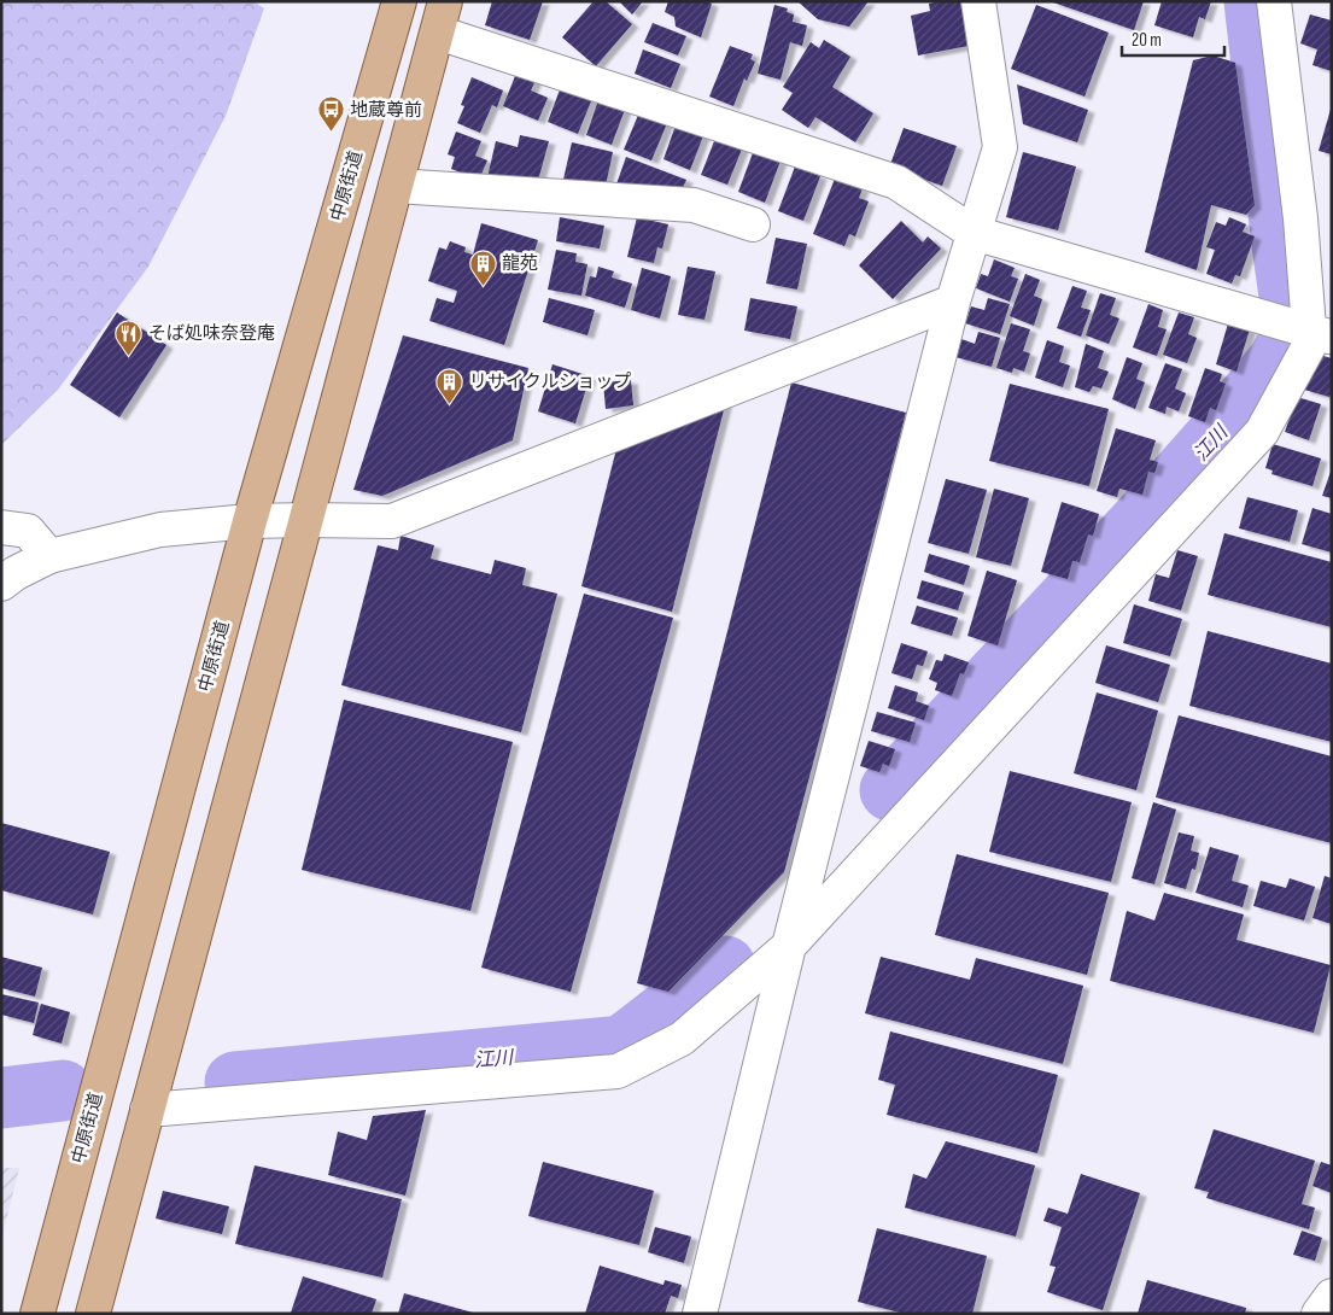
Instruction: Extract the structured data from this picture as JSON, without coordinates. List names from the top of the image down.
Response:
{
  "streets": {
    "main road": ["中原街道"]
  },
  "water": ["江川"],
  "places": {
    "bus stop": ["地蔵尊前"],
    "building": ["龍苑", "リサイクルショップ"],
    "restaurant": ["そば処味奈登庵"]
  },
  "scale_bar": "20 m"
}
